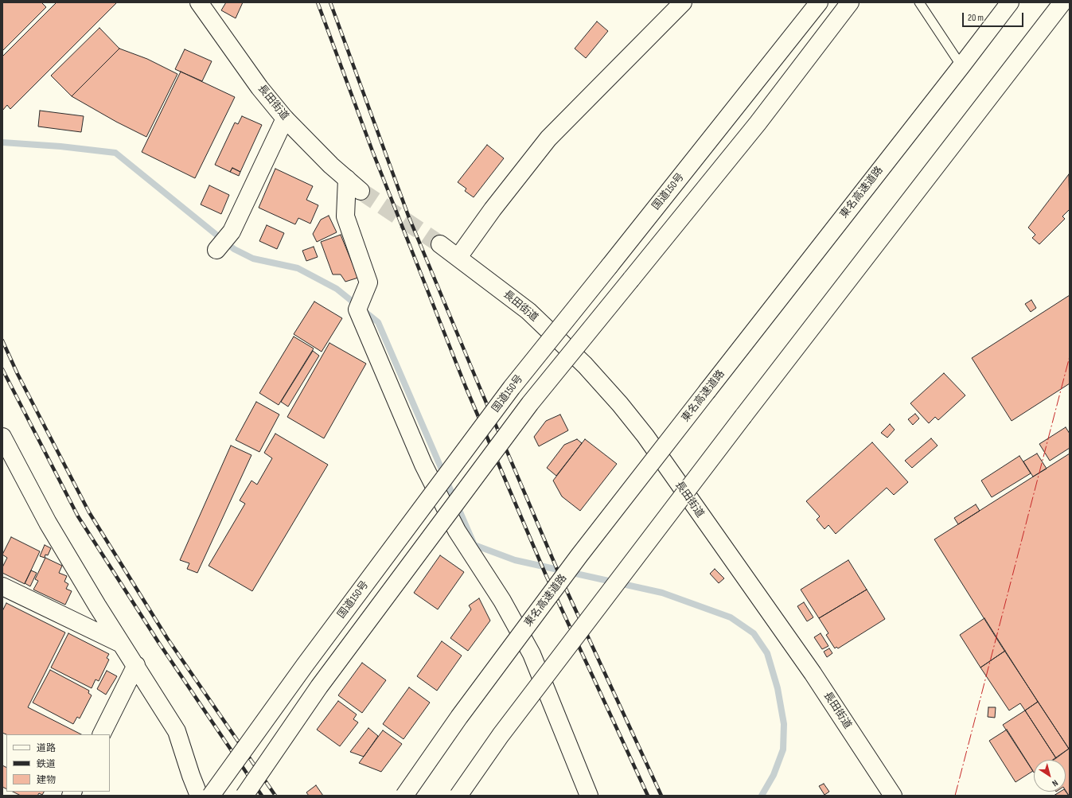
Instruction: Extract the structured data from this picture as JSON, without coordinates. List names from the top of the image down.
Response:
{
  "streets": {
    "main road": ["長田街道", "国道150号", "東名高速道路"]
  },
  "legend": ["道路", "鉄道", "建物"],
  "scale_bar": "20 m",
  "north": "bottom right"
}
